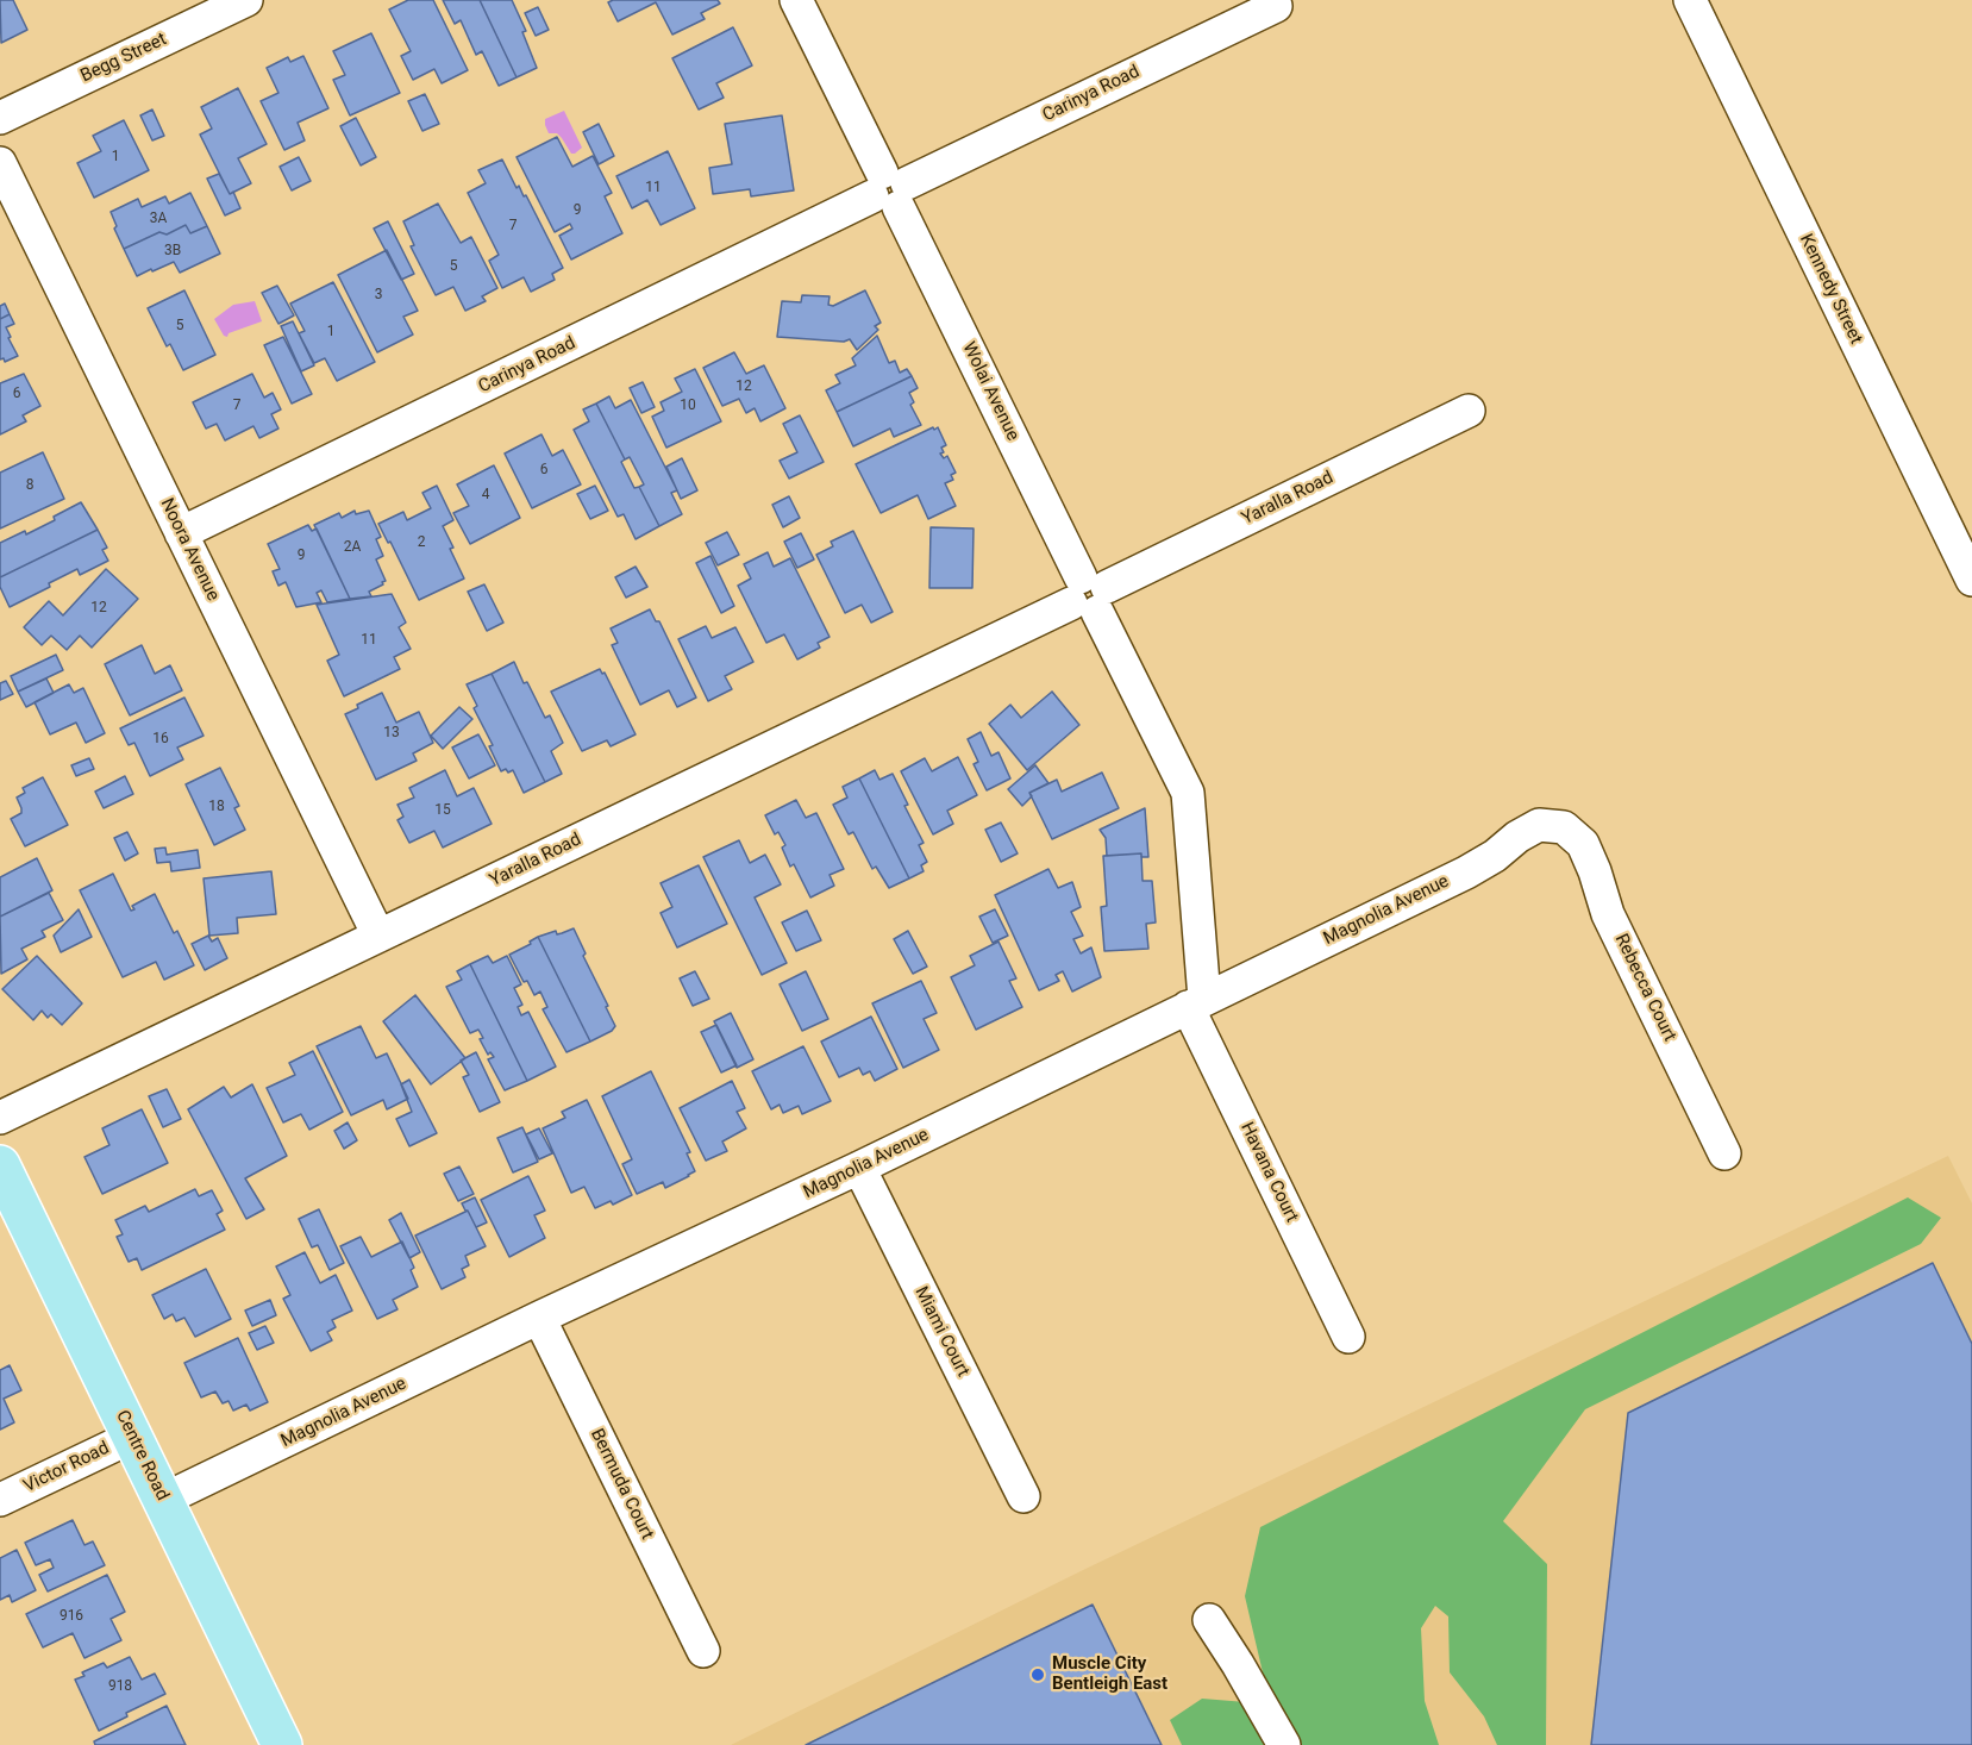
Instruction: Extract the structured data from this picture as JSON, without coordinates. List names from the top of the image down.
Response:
{
  "streets": {
    "main road": ["Centre Road"],
    "street": [
      "Begg Street",
      "Carinya Road",
      "Kennedy Street",
      "Wolai Avenue",
      "Yaralla Road",
      "Noora Avenue",
      "Magnolia Avenue",
      "Rebecca Court",
      "Havana Court",
      "Miami Court",
      "Victor Road",
      "Bermuda Court"
    ]
  },
  "crossings": [
    ["Carinya Road", "Wolai Avenue"],
    ["Carinya Road", "Noora Avenue"],
    ["Wolai Avenue", "Yaralla Road"],
    ["Wolai Avenue", "Magnolia Avenue"],
    ["Wolai Avenue", "Havana Court"],
    ["Yaralla Road", "Noora Avenue"],
    ["Magnolia Avenue", "Rebecca Court"],
    ["Magnolia Avenue", "Havana Court"],
    ["Magnolia Avenue", "Miami Court"],
    ["Magnolia Avenue", "Centre Road"],
    ["Magnolia Avenue", "Bermuda Court"],
    ["Centre Road", "Victor Road"]
  ],
  "places": ["Muscle City Bentleigh East"],
  "house_numbers": [
    "1",
    "11",
    "9",
    "3A",
    "7",
    "3B",
    "5",
    "3",
    "5",
    "1",
    "12",
    "6",
    "7",
    "10",
    "6",
    "8",
    "4",
    "2",
    "2A",
    "9",
    "12",
    "11",
    "13",
    "16",
    "18",
    "15",
    "916",
    "918"
  ]
}
